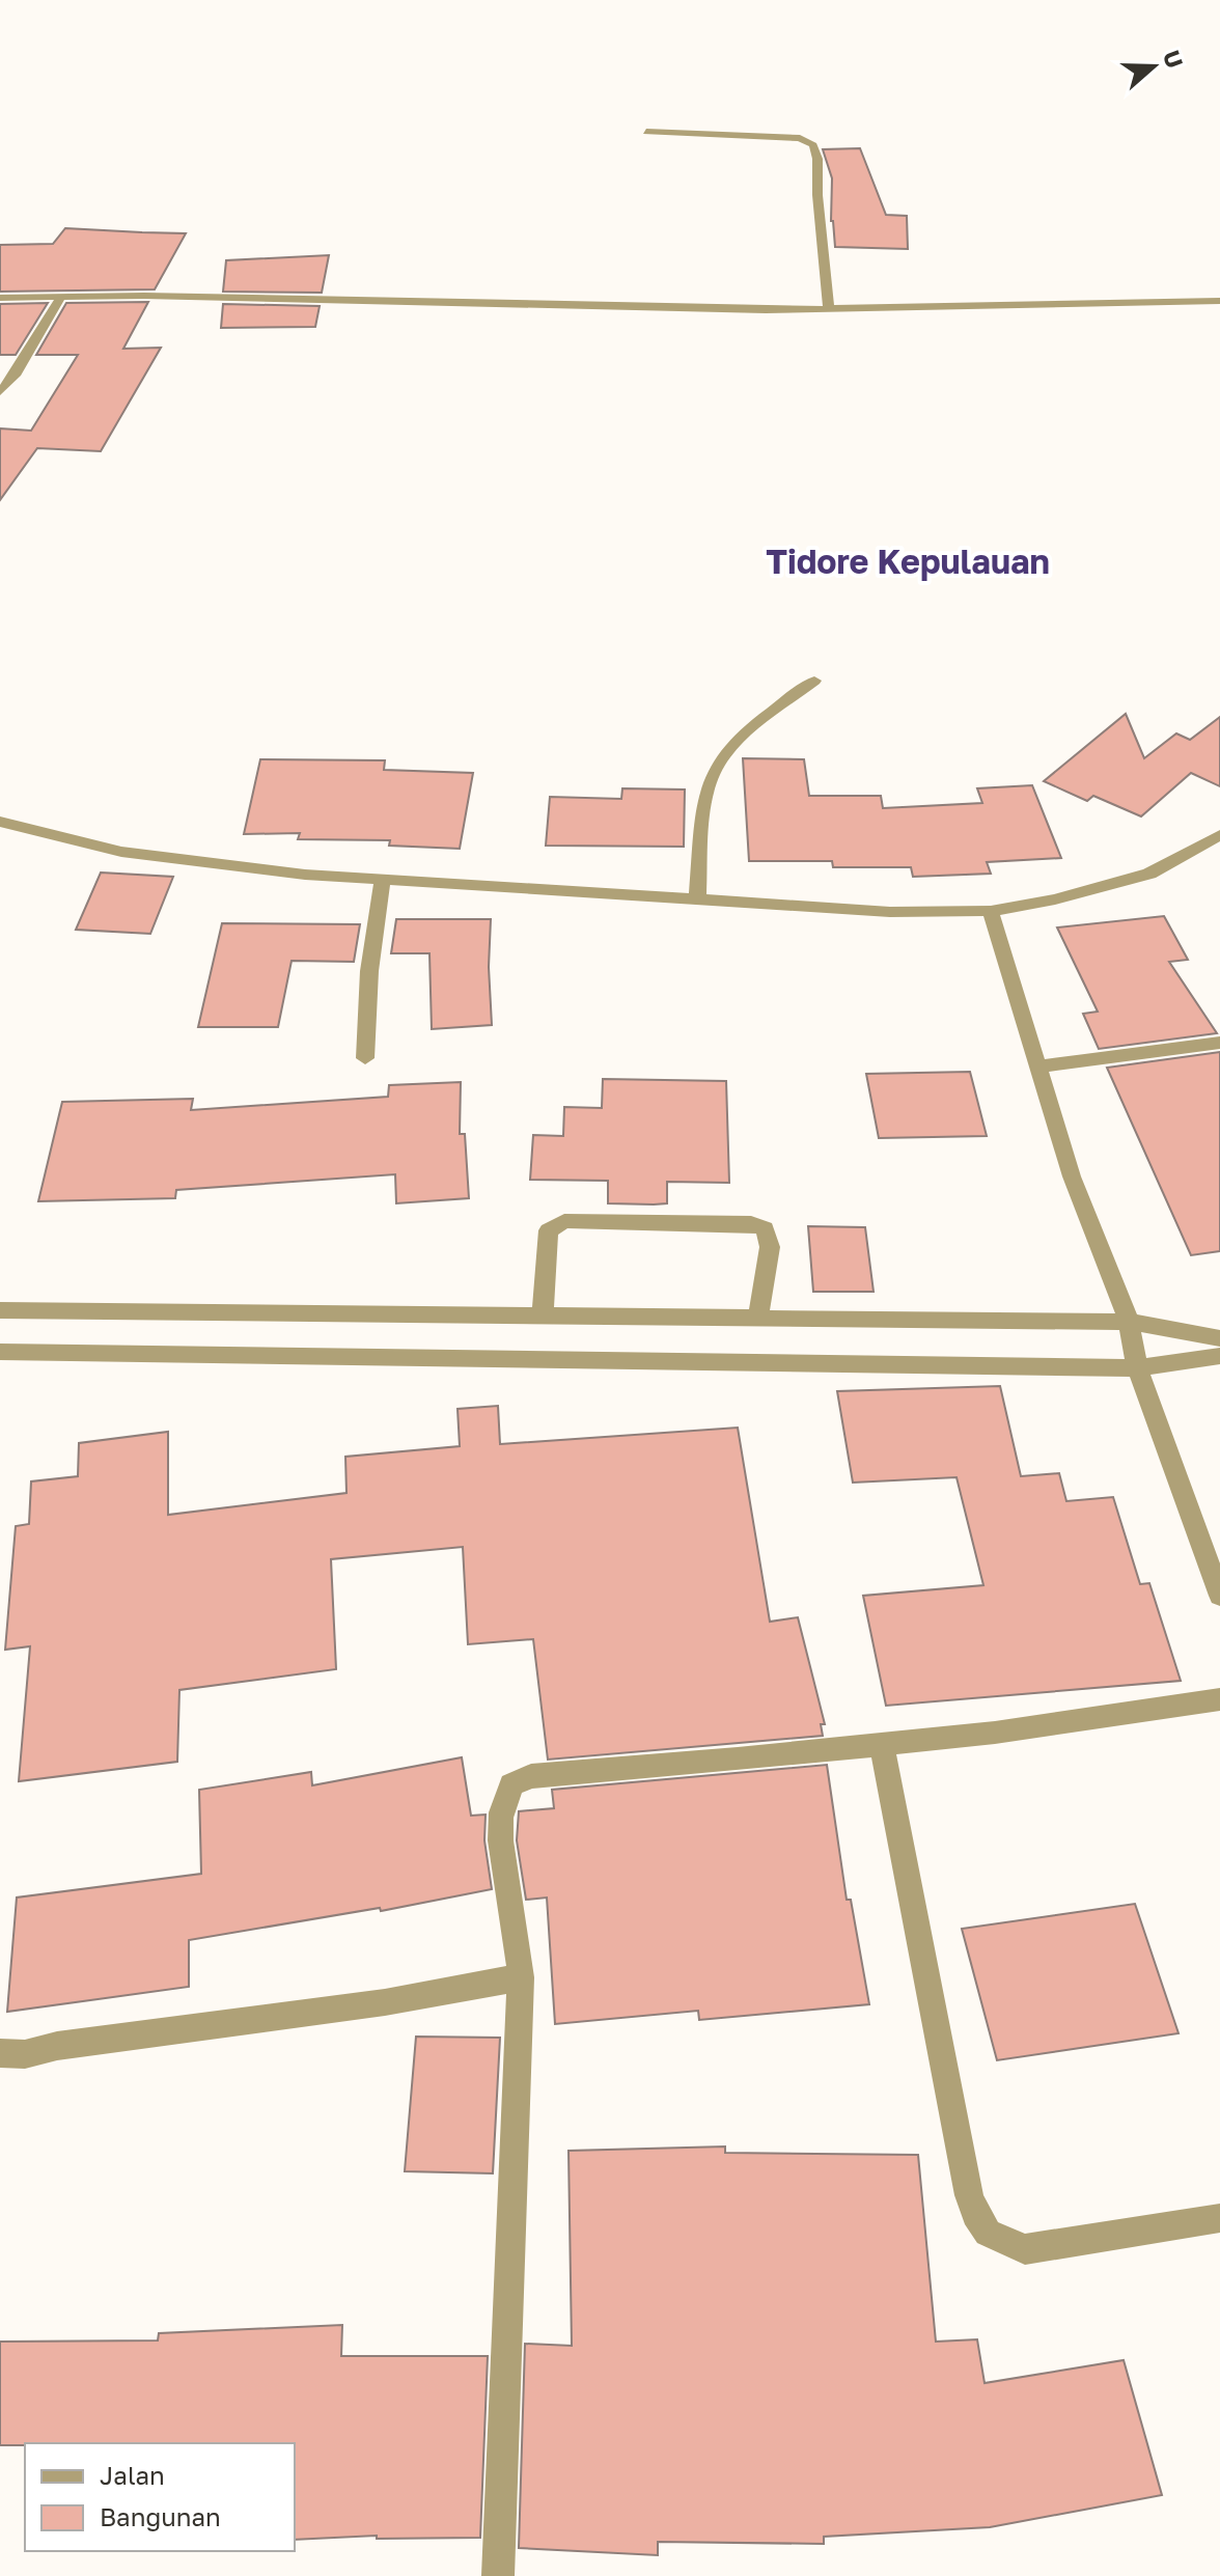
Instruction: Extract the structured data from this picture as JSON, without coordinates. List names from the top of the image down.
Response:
{
  "districts": ["Tidore Kepulauan"],
  "legend": ["Jalan", "Bangunan"],
  "north": "right"
}
